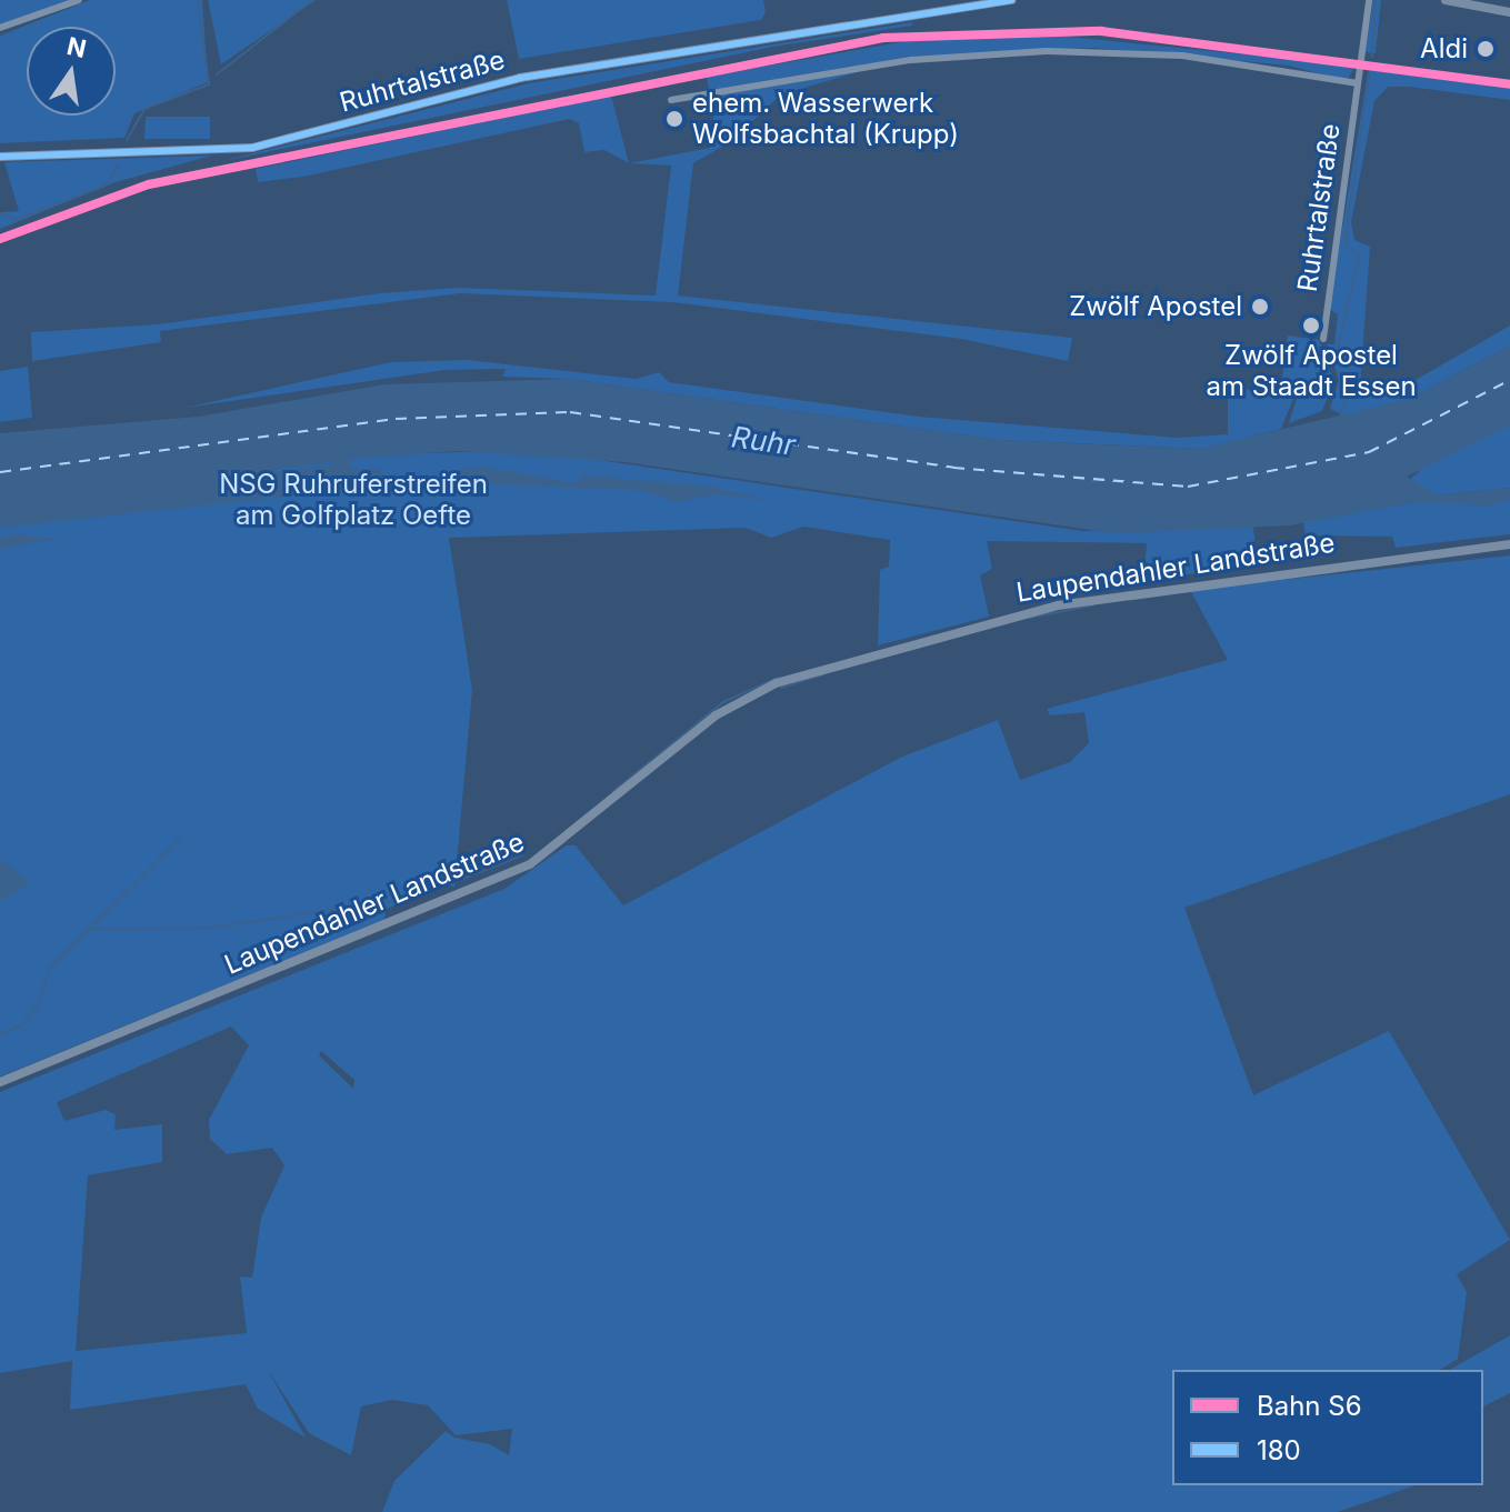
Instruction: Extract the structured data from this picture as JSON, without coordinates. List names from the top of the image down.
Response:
{
  "streets": {
    "main road": ["Ruhrtalstraße", "Laupendahler Landstraße"]
  },
  "water": ["Ruhr"],
  "parks": ["NSG Ruhruferstreifen am Golfplatz Oefte"],
  "places": [
    "Aldi",
    "ehem. Wasserwerk Wolfsbachtal (Krupp)",
    "Zwölf Apostel",
    "Zwölf Apostel am Staadt Essen"
  ],
  "lines": ["transit line 180", "rail line S6"],
  "legend": ["Bahn S6", "180"],
  "north": "top"
}
